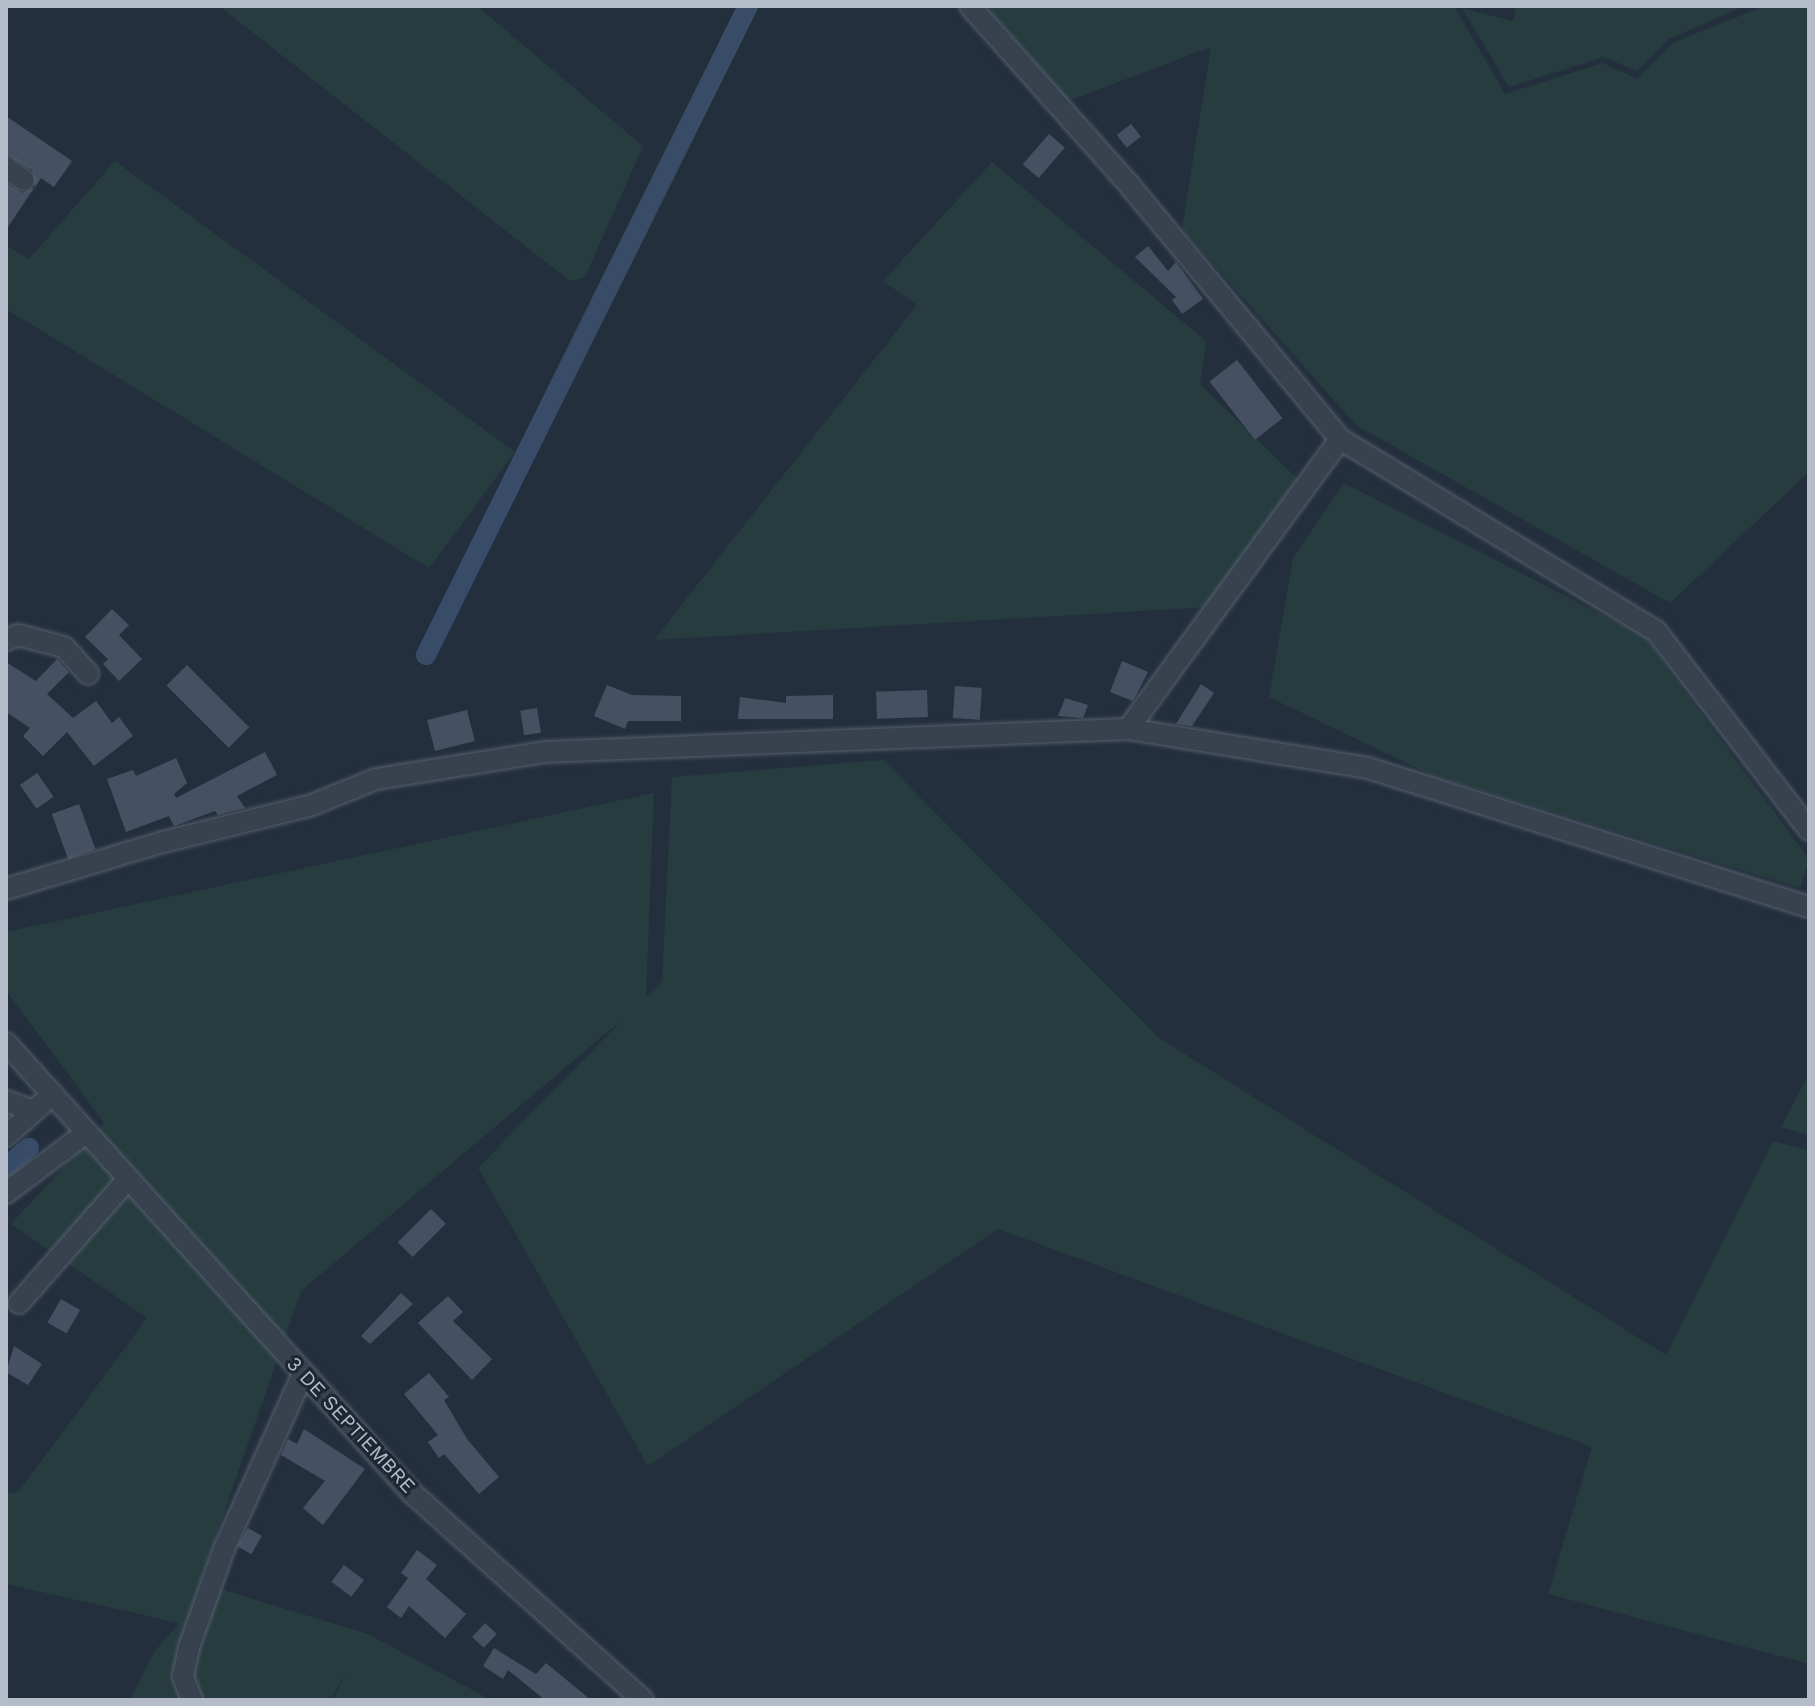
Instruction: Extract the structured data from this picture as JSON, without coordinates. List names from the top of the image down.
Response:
{
  "streets": {
    "street": ["3 DE SEPTIEMBRE"]
  }
}
